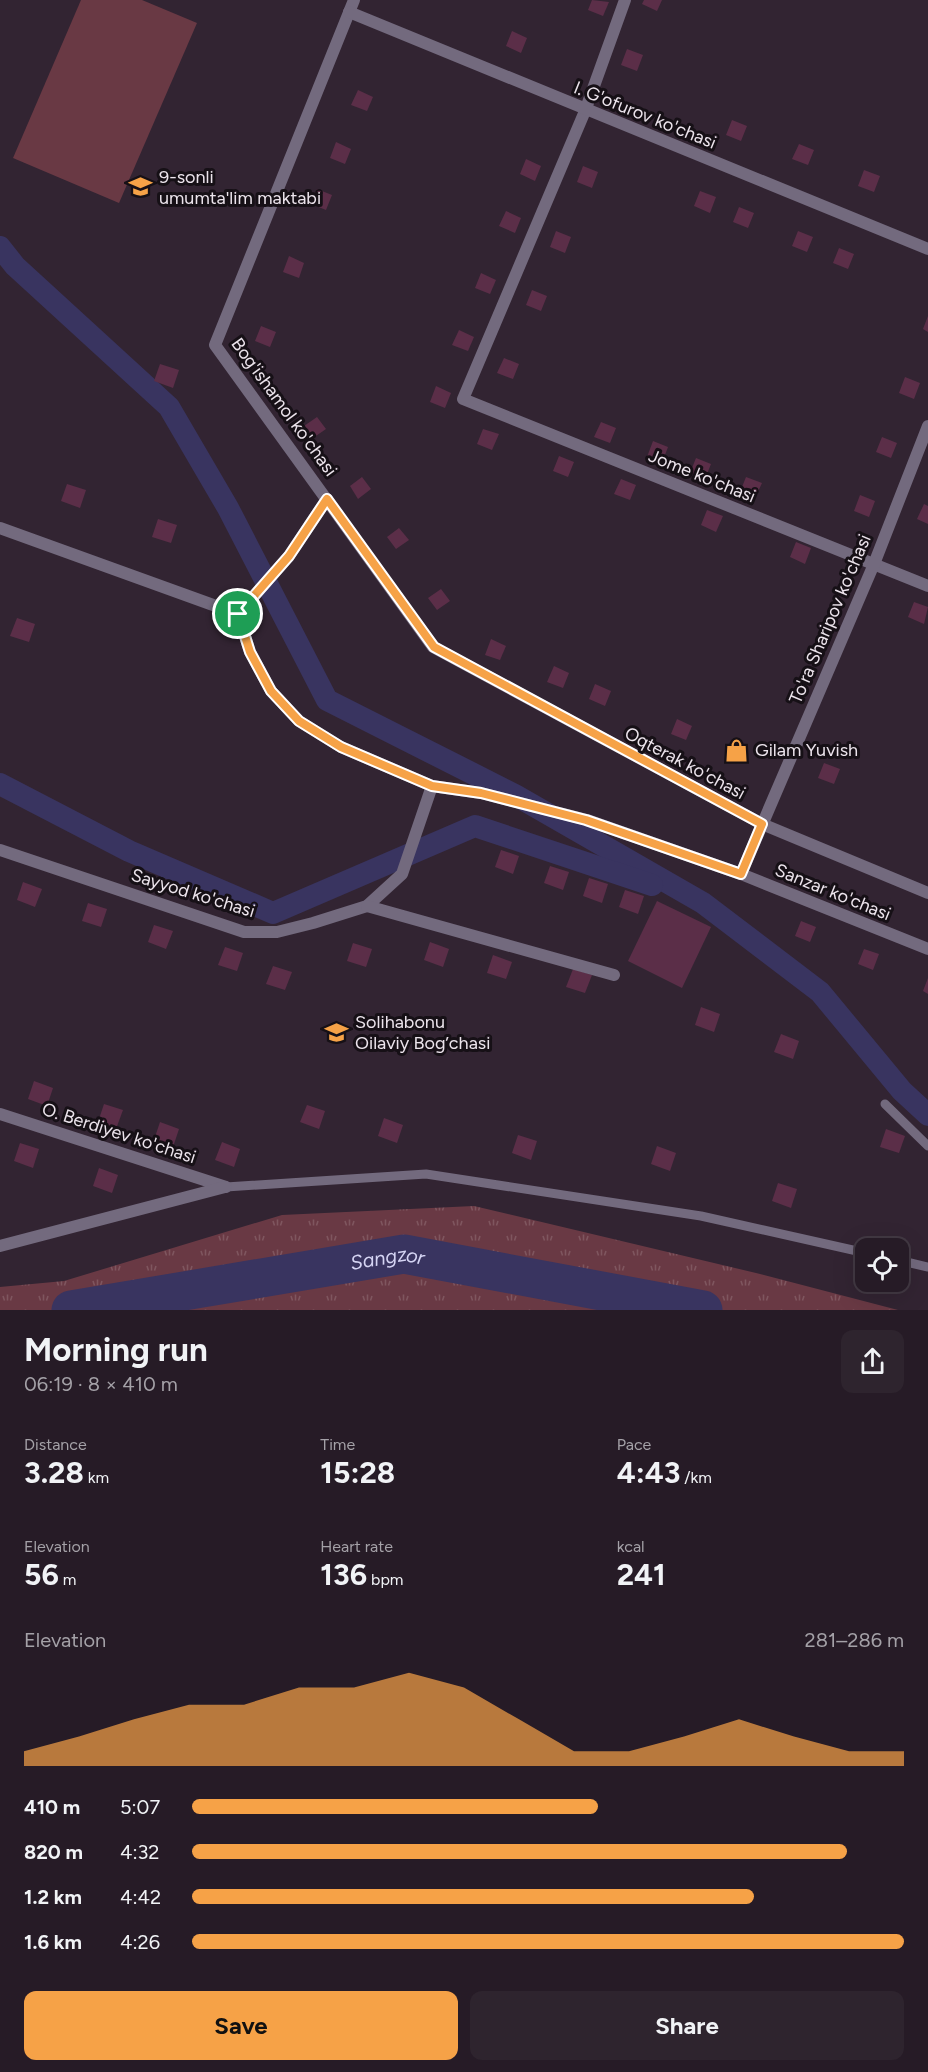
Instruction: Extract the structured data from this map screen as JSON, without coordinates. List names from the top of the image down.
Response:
{
  "streets": {
    "street": [
      "I. G'ofurov ko'chasi",
      "Bog'ishamol ko'chasi",
      "Jome ko'chasi",
      "To'ra Sharipov ko'chasi",
      "Oqterak ko'chasi",
      "Sanzar ko'chasi",
      "Sayyod ko'chasi",
      "O. Berdiyev ko'chasi"
    ]
  },
  "crossings": [
    ["I. G'ofurov ko'chasi", "Bog'ishamol ko'chasi"],
    ["I. G'ofurov ko'chasi", "Jome ko'chasi"],
    ["Bog'ishamol ko'chasi", "Oqterak ko'chasi"],
    ["Jome ko'chasi", "To'ra Sharipov ko'chasi"],
    ["To'ra Sharipov ko'chasi", "Oqterak ko'chasi"],
    ["Sanzar ko'chasi", "Sayyod ko'chasi"]
  ],
  "water": ["Sangzor"],
  "places": {
    "school or university": ["9-sonli umumta'lim maktabi", "Solihabonu Oilaviy Bog’chasi"],
    "shop": ["Gilam Yuvish"]
  },
  "page": {
    "heading": ["Morning run", "06:19 · 8 × 410 m"],
    "stats": [
      ["Distance", "3.28 km"],
      ["Time", "15:28"],
      ["Pace", "4:43 /km"],
      ["Elevation", "56 m"],
      ["Heart rate", "136 bpm"],
      ["kcal", "241"]
    ],
    "chart": ["Elevation", "281–286 m"],
    "list": [
      {
        "name": "410 m",
        "note": "5:07"
      },
      {
        "name": "820 m",
        "note": "4:32"
      },
      {
        "name": "1.2 km",
        "note": "4:42"
      },
      {
        "name": "1.6 km",
        "note": "4:26"
      }
    ],
    "buttons": ["Save", "Share"]
  }
}
